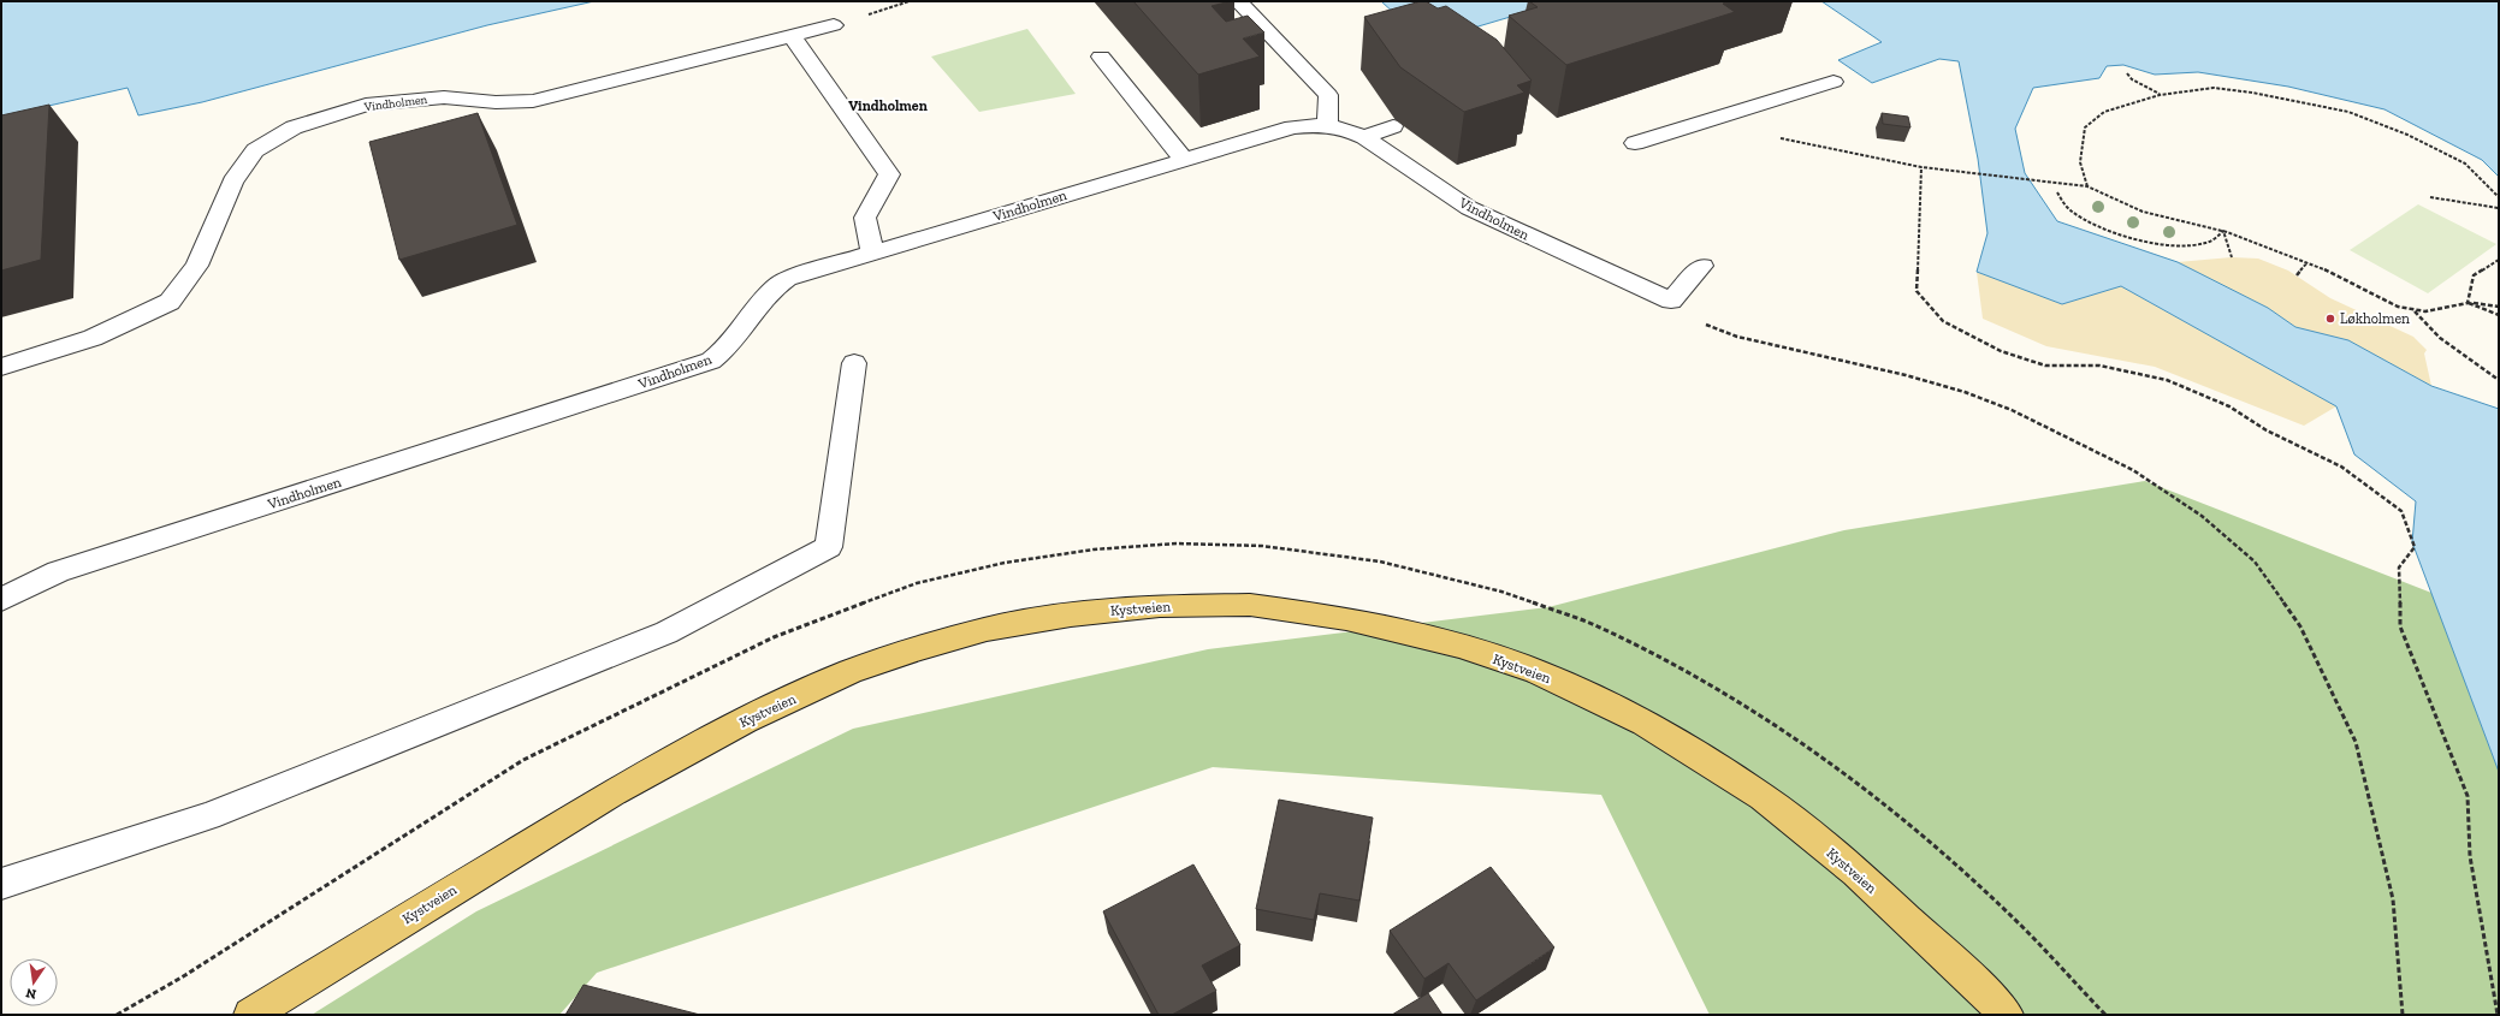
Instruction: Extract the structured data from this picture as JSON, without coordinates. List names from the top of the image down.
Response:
{
  "streets": {
    "main road": ["Kystveien"],
    "street": ["Vindholmen"]
  },
  "districts": ["Vindholmen"],
  "places": ["Løkholmen"],
  "north": "bottom"
}
